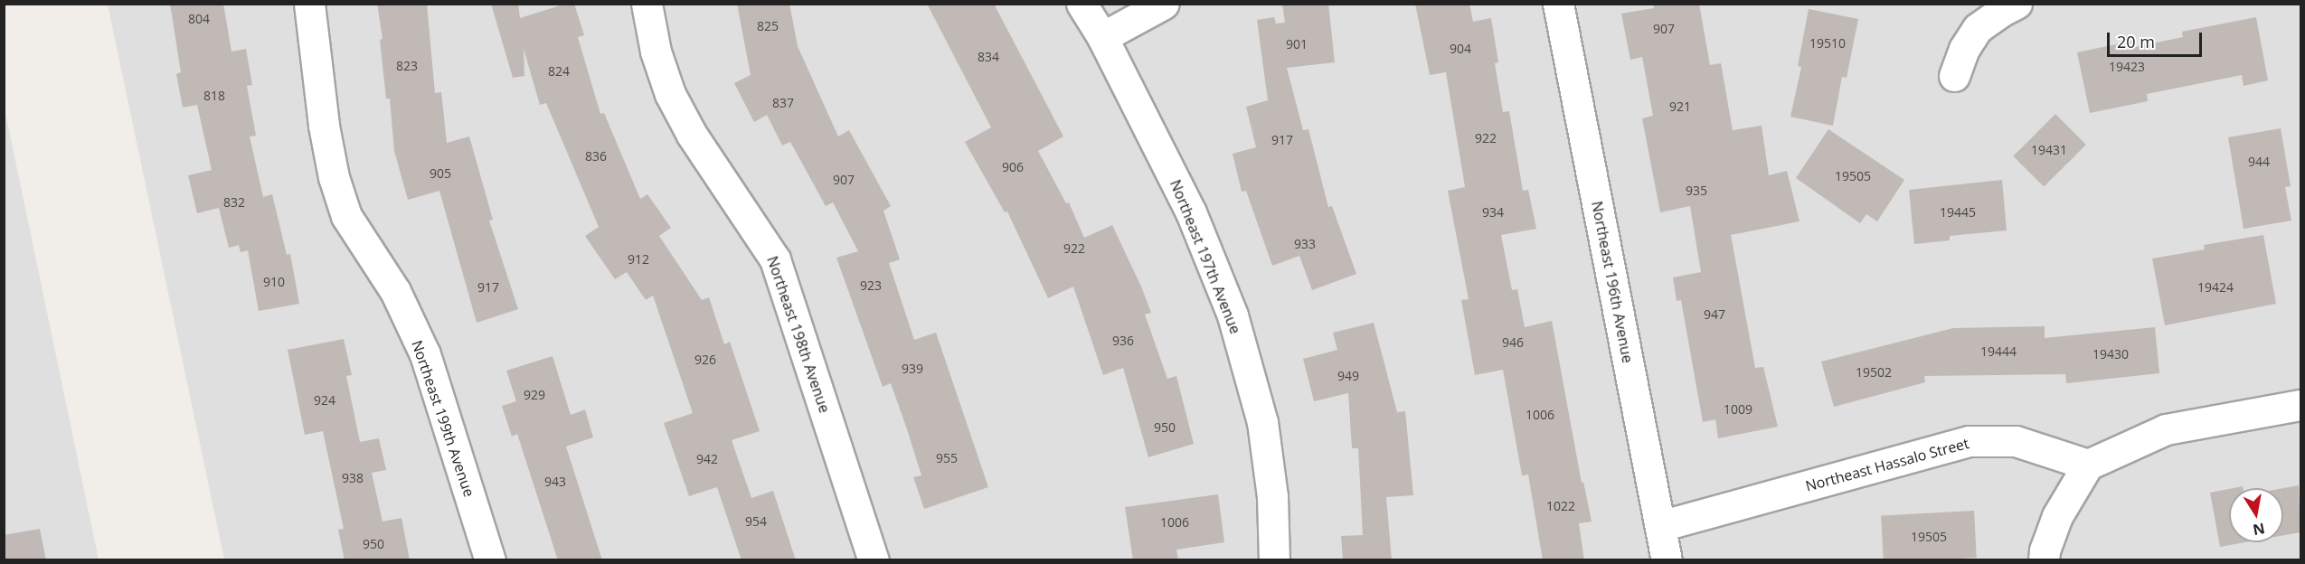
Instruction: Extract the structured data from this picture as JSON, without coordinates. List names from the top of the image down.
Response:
{
  "streets": {
    "street": [
      "Northeast 197th Avenue",
      "Northeast 196th Avenue",
      "Northeast 198th Avenue",
      "Northeast 199th Avenue",
      "Northeast Hassalo Street"
    ]
  },
  "crossings": [
    ["Northeast 196th Avenue", "Northeast Hassalo Street"]
  ],
  "house_numbers": [
    "804",
    "825",
    "907",
    "19510",
    "901",
    "904",
    "834",
    "823",
    "19423",
    "824",
    "818",
    "837",
    "921",
    "922",
    "917",
    "19431",
    "836",
    "944",
    "906",
    "905",
    "19505",
    "907",
    "935",
    "832",
    "934",
    "19445",
    "933",
    "922",
    "912",
    "910",
    "923",
    "917",
    "19424",
    "947",
    "936",
    "946",
    "19444",
    "19430",
    "926",
    "939",
    "19502",
    "949",
    "929",
    "924",
    "1009",
    "1006",
    "950",
    "955",
    "942",
    "938",
    "943",
    "1022",
    "954",
    "1006",
    "19505",
    "950"
  ],
  "scale_bar": "20 m",
  "north": "bottom"
}
